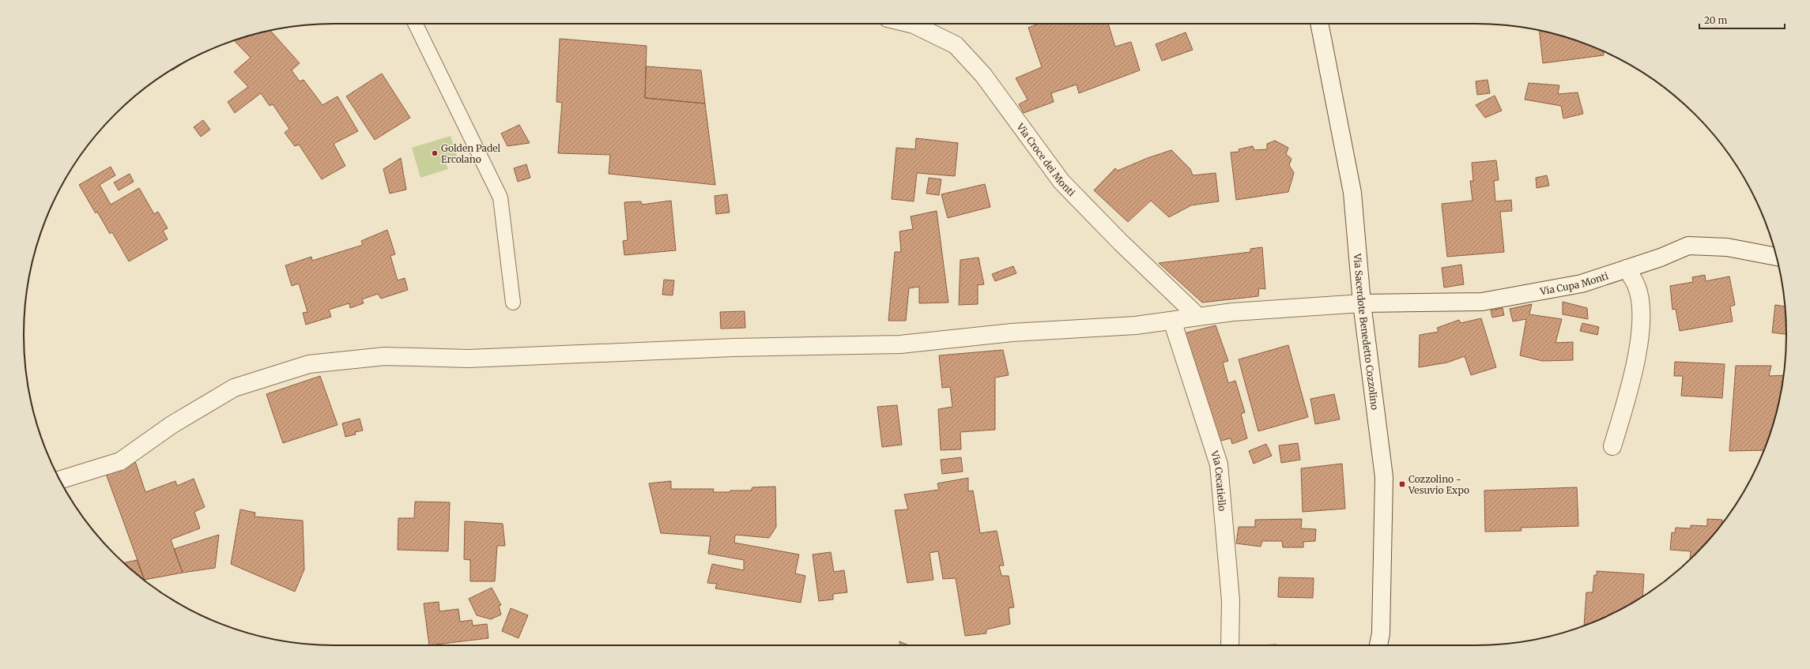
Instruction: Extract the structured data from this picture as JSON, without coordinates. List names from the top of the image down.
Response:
{
  "streets": {
    "street": [
      "Via Croce dei Monti",
      "Via Cupa Monti",
      "Via Sacerdote Benedetto Cozzolino",
      "Via Cecatiello"
    ]
  },
  "crossings": [
    ["Via Croce dei Monti", "Via Cupa Monti"],
    ["Via Cupa Monti", "Via Sacerdote Benedetto Cozzolino"],
    ["Via Cupa Monti", "Via Cecatiello"]
  ],
  "places": {
    "other": ["Golden Padel Ercolano"],
    "transit": ["Cozzolino - Vesuvio Expo"]
  },
  "scale_bar": "20 m"
}
